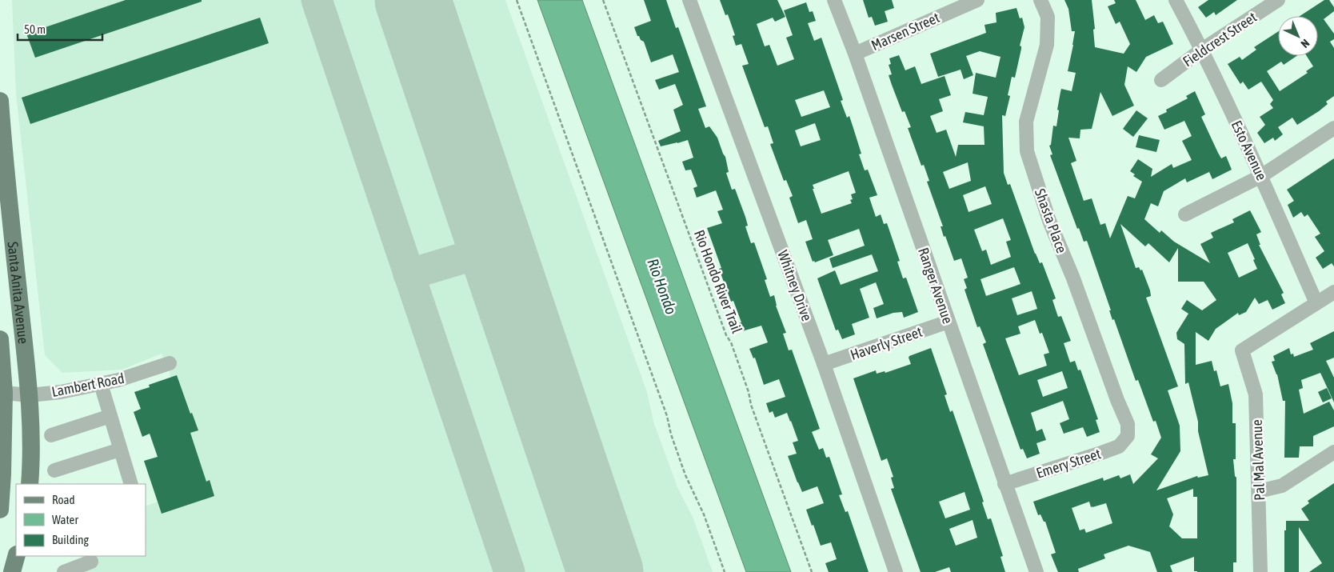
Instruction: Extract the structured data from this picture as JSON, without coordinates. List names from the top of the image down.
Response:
{
  "streets": {
    "main road": ["Santa Anita Avenue"],
    "street": [
      "Marsen Street",
      "Fieldcrest Street",
      "Esto Avenue",
      "Shasta Place",
      "Whitney Drive",
      "Ranger Avenue",
      "Haverly Street",
      "Lambert Road",
      "Pal Mal Avenue",
      "Emery Street"
    ],
    "path": ["Rio Hondo River Trail"]
  },
  "crossings": [
    ["Marsen Street", "Ranger Avenue"],
    ["Fieldcrest Street", "Esto Avenue"],
    ["Esto Avenue", "Pal Mal Avenue"],
    ["Shasta Place", "Emery Street"],
    ["Whitney Drive", "Haverly Street"],
    ["Ranger Avenue", "Haverly Street"],
    ["Ranger Avenue", "Emery Street"],
    ["Santa Anita Avenue", "Lambert Road"]
  ],
  "water": ["Rio Hondo"],
  "legend": ["Road", "Water", "Building"],
  "scale_bar": "50 m",
  "north": "bottom right"
}
